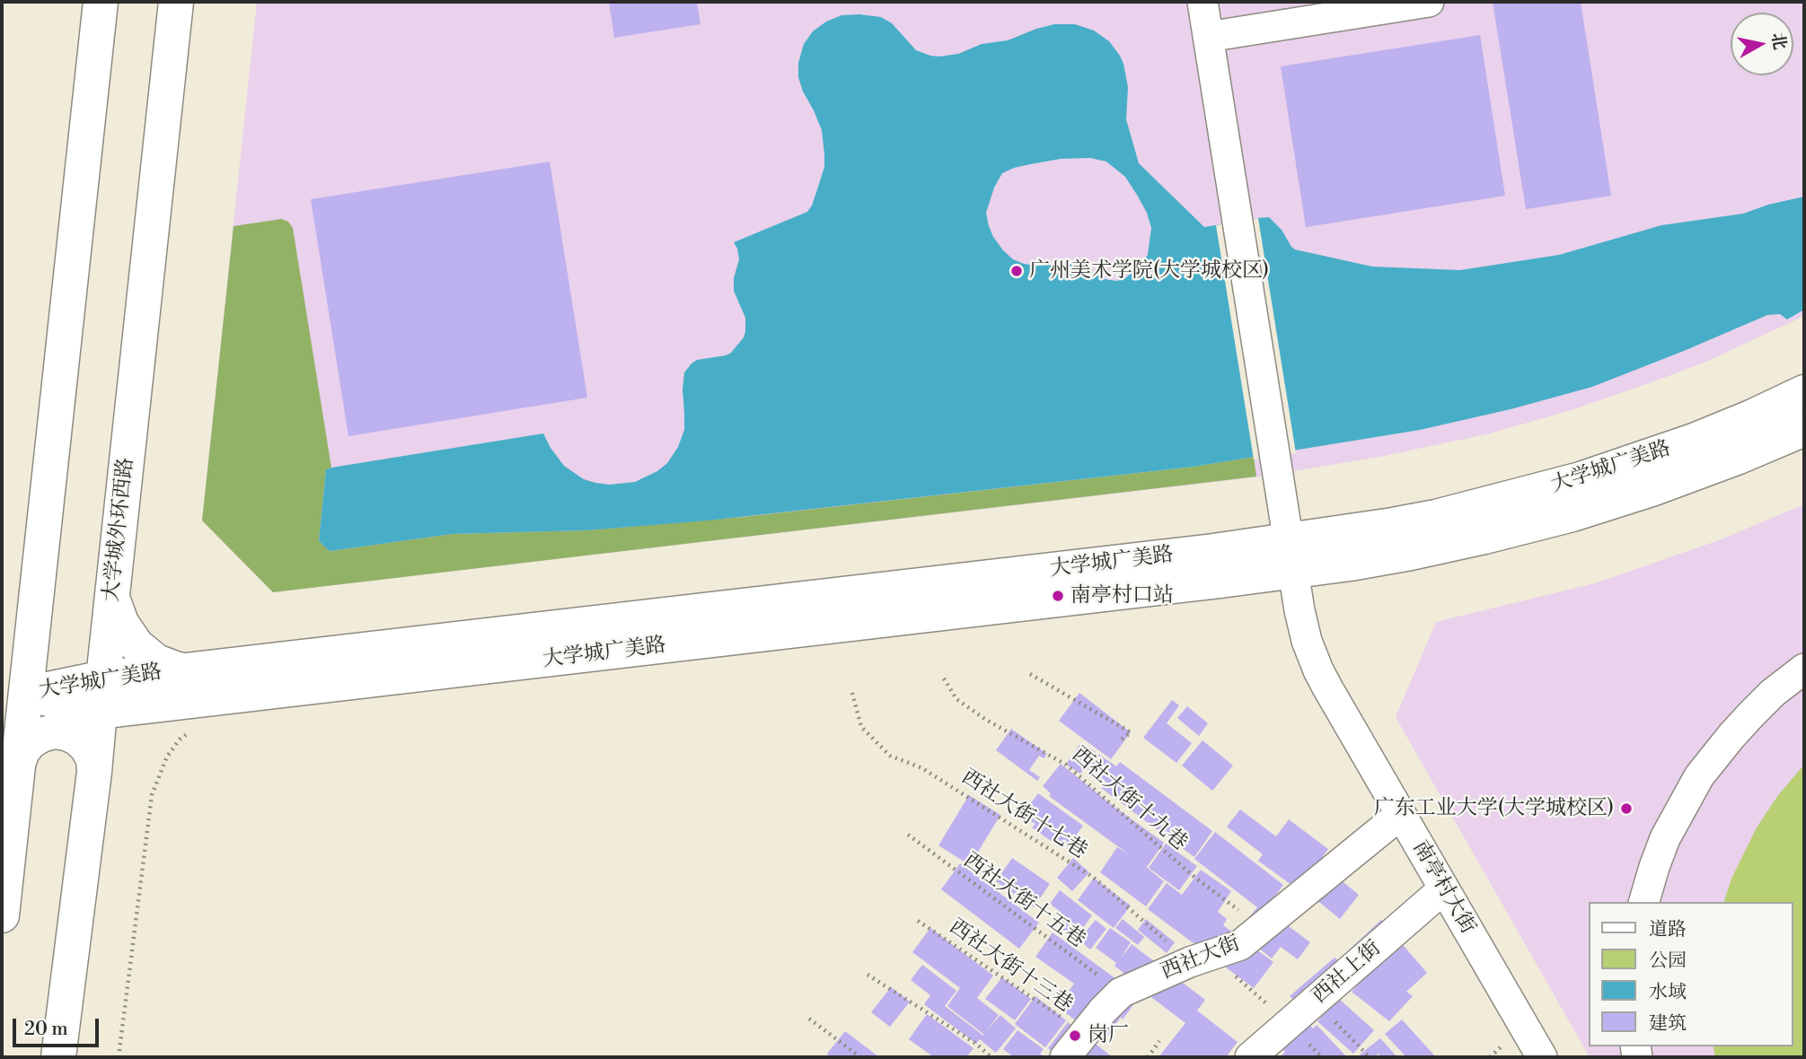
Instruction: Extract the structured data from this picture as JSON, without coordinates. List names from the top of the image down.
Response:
{
  "streets": {
    "main road": ["大学城广美路", "大学城外环西路"],
    "street": ["南亭村大街", "西社大街", "西社上街"],
    "path": [
      "西社大街十九巷",
      "西社大街十七巷",
      "西社大街十五巷",
      "西社大街十三巷"
    ]
  },
  "crossings": [
    ["大学城广美路", "大学城外环西路"],
    ["大学城广美路", "南亭村大街"],
    ["西社大街十九巷", "西社大街"],
    ["西社大街十七巷", "西社大街"],
    ["南亭村大街", "西社大街"],
    ["南亭村大街", "西社上街"],
    ["西社大街十五巷", "西社大街"],
    ["西社大街", "西社大街十三巷"]
  ],
  "places": [
    "广州美术学院(大学城校区)",
    "南亭村口站",
    "广东工业大学(大学城校区)",
    "岗厂"
  ],
  "legend": [
    "道路",
    "公园",
    "水域",
    "建筑"
  ],
  "scale_bar": "20 m",
  "north": "right"
}
